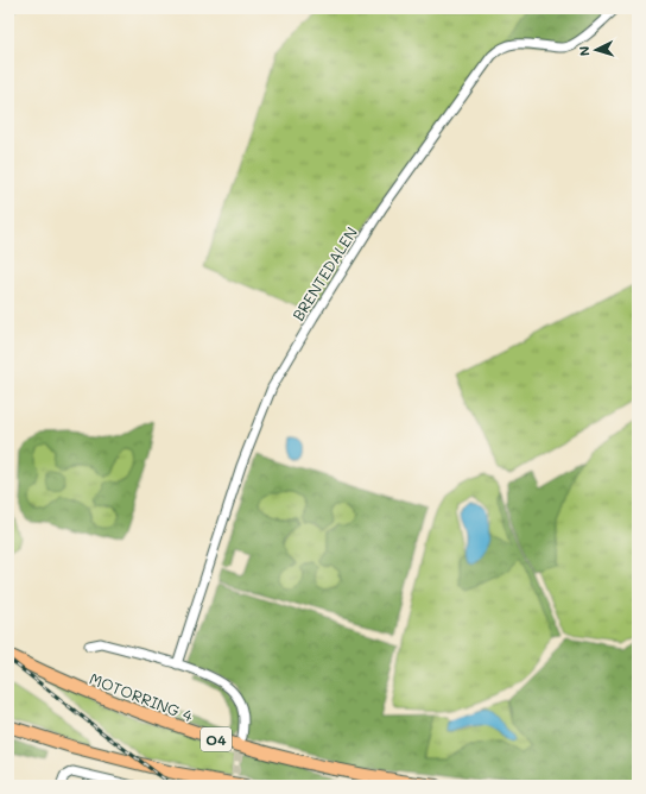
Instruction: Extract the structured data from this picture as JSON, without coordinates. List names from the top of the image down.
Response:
{
  "streets": {
    "highway": ["MOTORRING 4", "O4"],
    "street": ["BRENTEDALEN"]
  },
  "north": "left"
}
